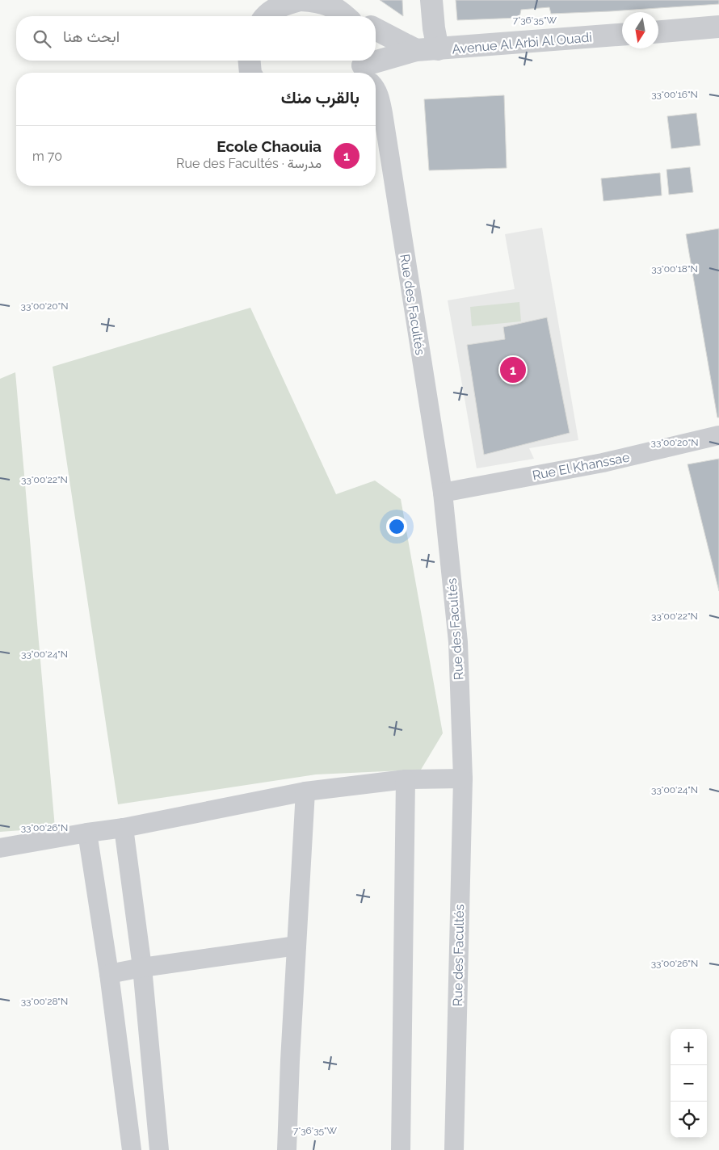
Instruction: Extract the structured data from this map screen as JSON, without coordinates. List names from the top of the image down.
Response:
{
  "streets": {
    "street": ["Avenue Al Arbi Al Ouadi", "Rue des Facultés", "Rue El Khanssae"]
  },
  "crossings": [
    ["Rue des Facultés", "Rue El Khanssae"]
  ],
  "north": "bottom",
  "page": {
    "search": "ابحث هنا",
    "heading": "بالقرب منك",
    "list": [
      {
        "mark": "1",
        "name": "Ecole Chaouia",
        "note": "مدرسة · Rue des Facultés",
        "value": "70 m"
      }
    ],
    "pins": "1",
    "map_buttons": ["+", "−"]
  },
  "coordinates": [
    "7°36'35\"W",
    "33°00'16\"N",
    "33°00'18\"N",
    "33°00'20\"N",
    "33°00'22\"N",
    "33°00'24\"N",
    "33°00'26\"N",
    "33°00'28\"N"
  ]
}
